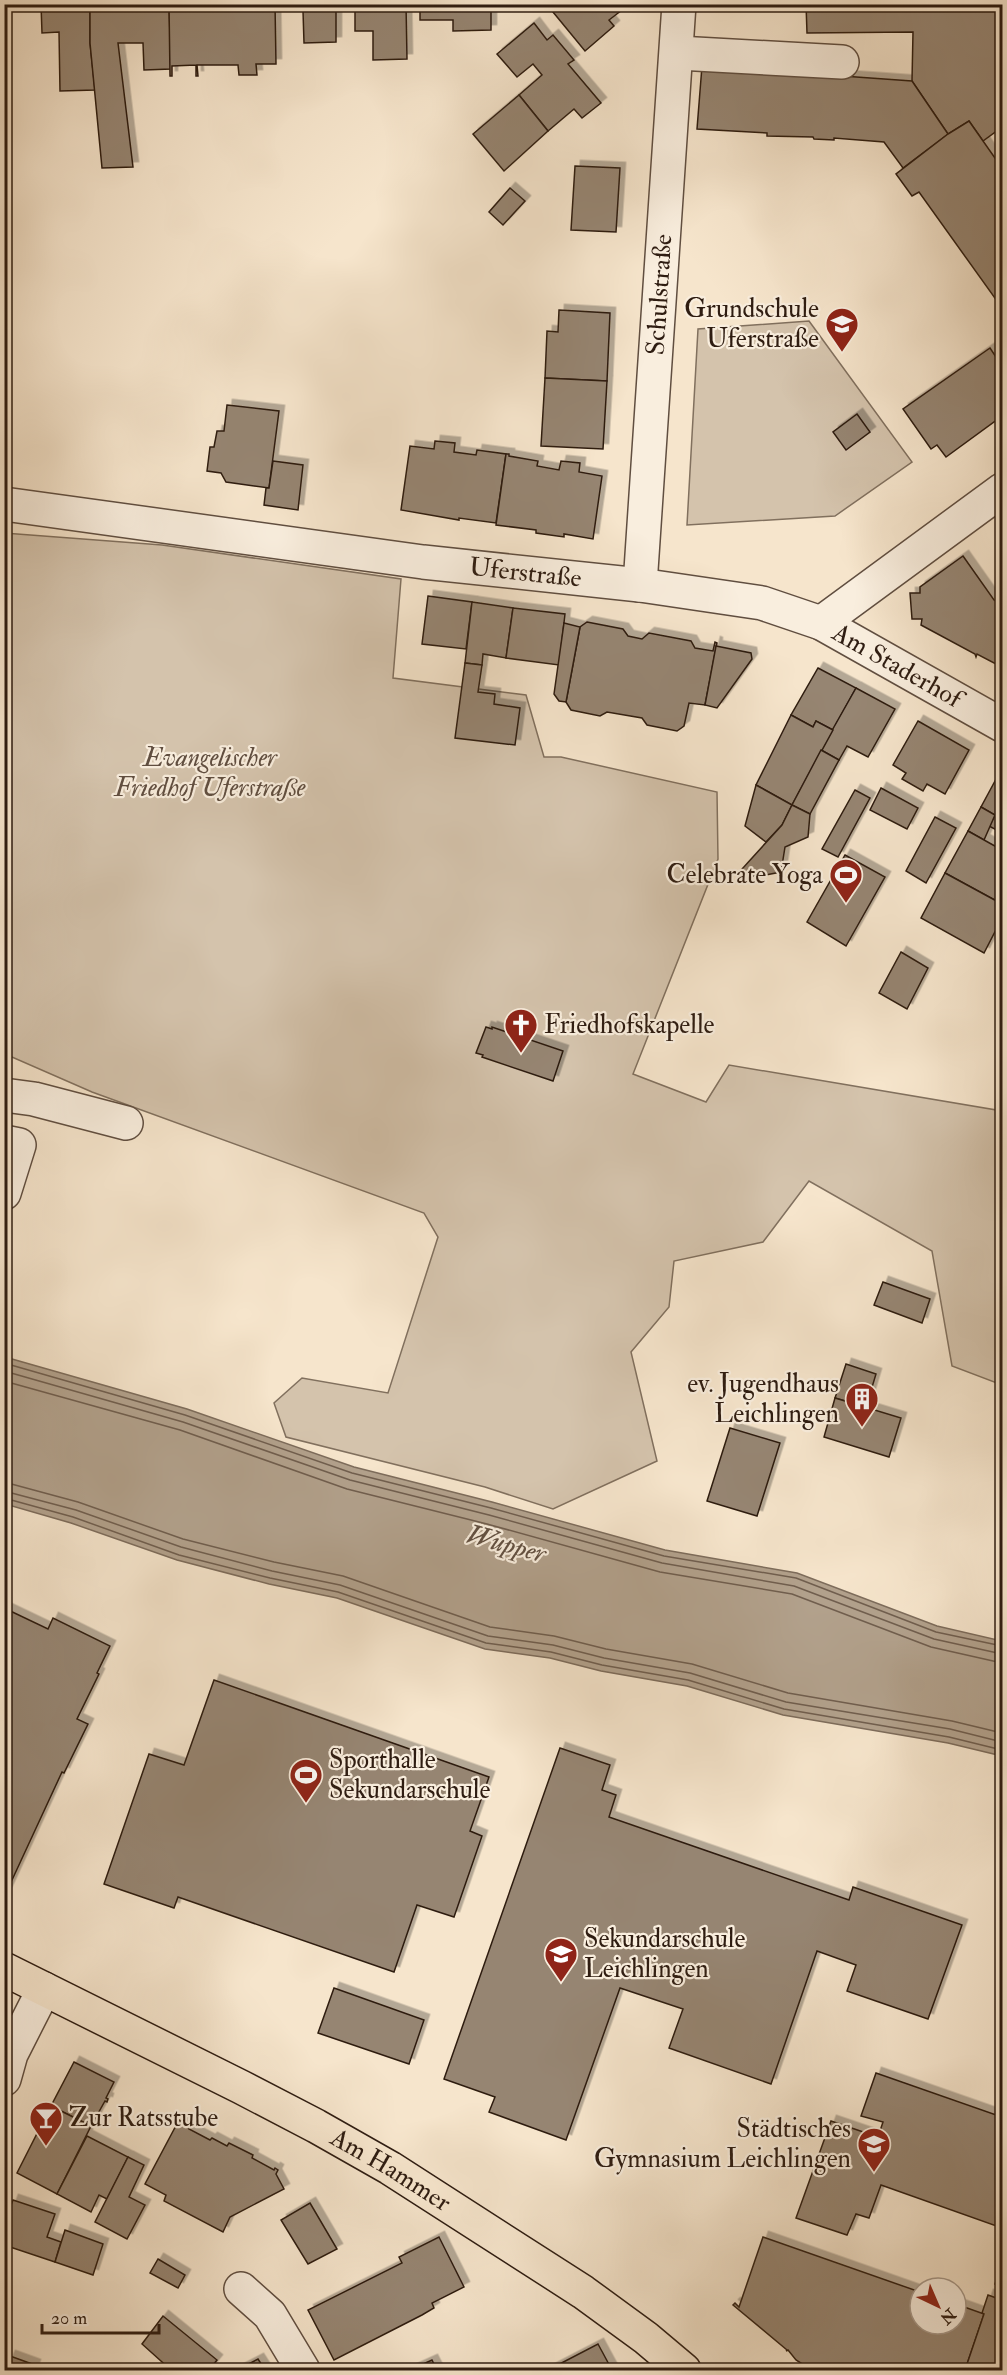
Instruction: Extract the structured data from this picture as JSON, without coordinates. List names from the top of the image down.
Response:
{
  "streets": {
    "main road": ["Am Hammer"],
    "street": ["Schulstraße", "Uferstraße", "Am Staderhof"]
  },
  "crossings": [
    ["Schulstraße", "Uferstraße"],
    ["Uferstraße", "Am Staderhof"]
  ],
  "water": ["Wupper"],
  "parks": ["Evangelischer Friedhof Uferstraße"],
  "places": {
    "school or university": ["Grundschule Uferstraße", "Sekundarschule Leichlingen", "Städtisches Gymnasium Leichlingen"],
    "sports": ["Celebrate Yoga", "Sporthalle Sekundarschule"],
    "church": ["Friedhofskapelle"],
    "building": ["ev. Jugendhaus Leichlingen"],
    "bar": ["Zur Ratsstube"]
  },
  "scale_bar": "20 m",
  "north": "bottom right"
}
